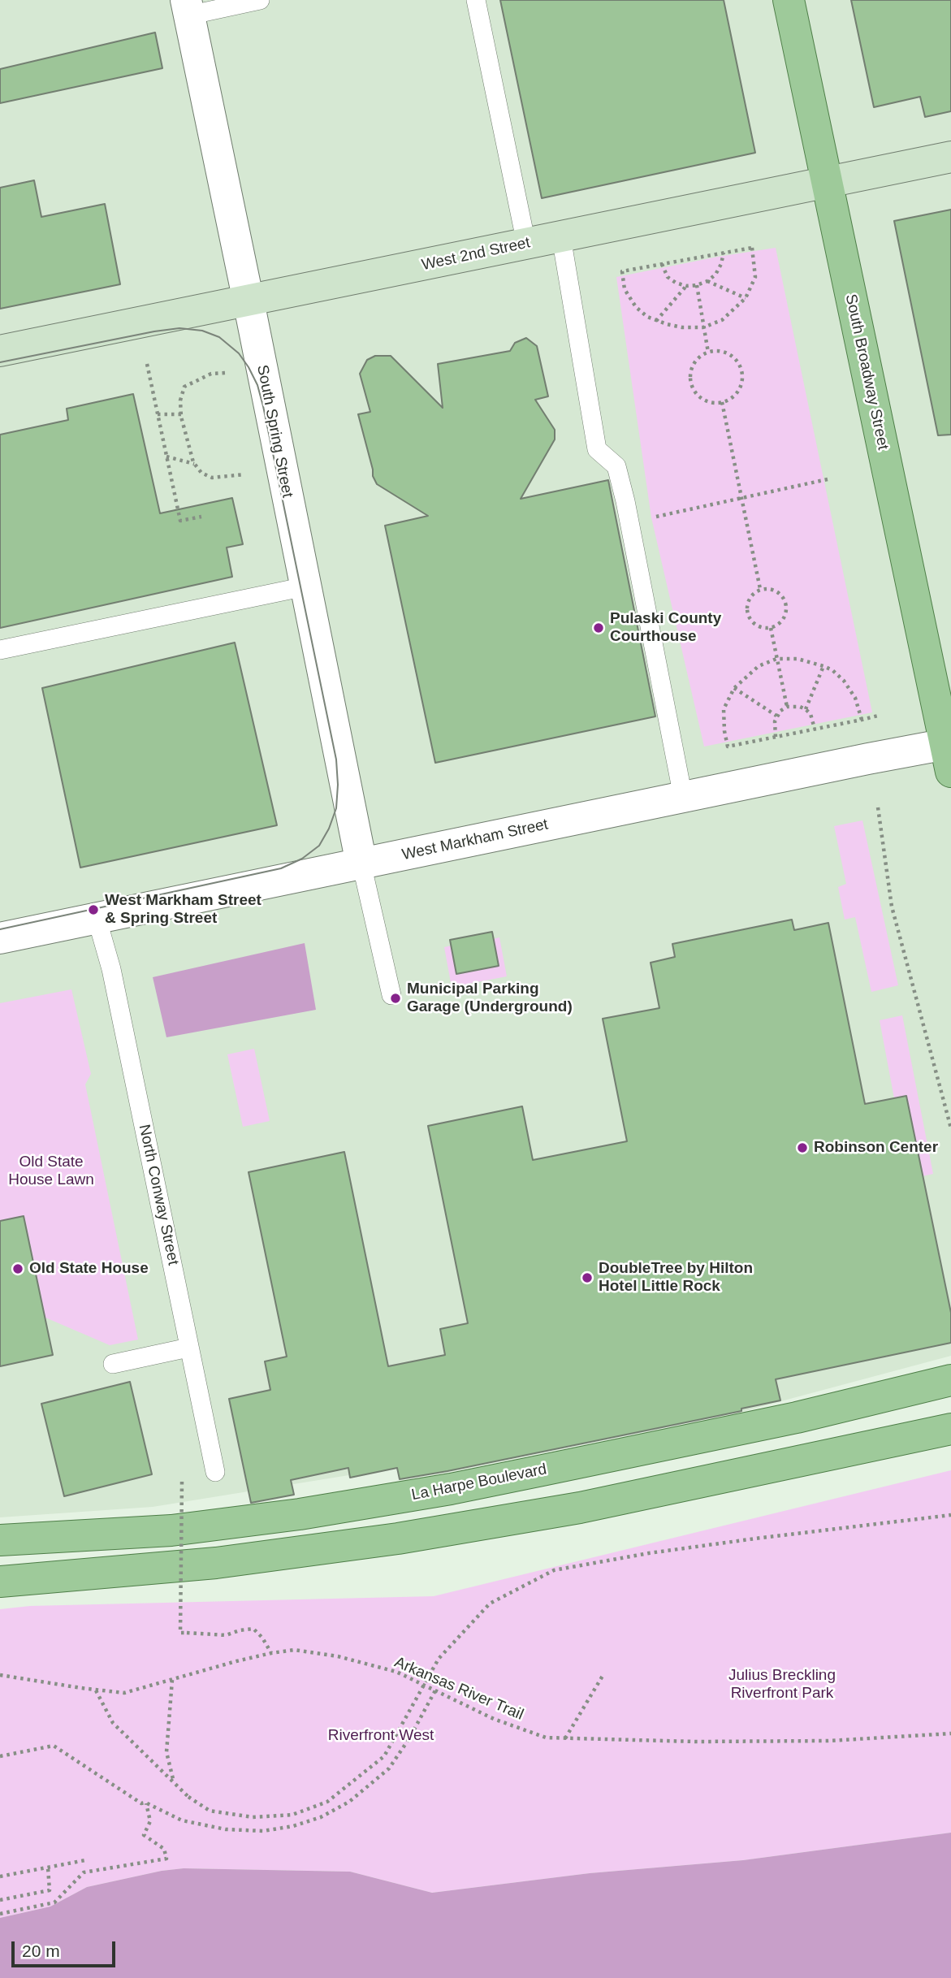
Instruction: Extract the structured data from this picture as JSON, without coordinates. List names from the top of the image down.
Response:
{
  "streets": {
    "main road": ["West 2nd Street", "South Broadway Street", "La Harpe Boulevard"],
    "street": ["South Spring Street", "West Markham Street"],
    "lane": ["North Conway Street"],
    "path": ["Arkansas River Trail"]
  },
  "crossings": [
    ["West 2nd Street", "South Broadway Street"],
    ["West 2nd Street", "South Spring Street"],
    ["South Broadway Street", "West Markham Street"],
    ["South Spring Street", "West Markham Street"],
    ["West Markham Street", "North Conway Street"]
  ],
  "parks": ["Old State House Lawn", "Julius Breckling Riverfront Park", "Riverfront West"],
  "places": [
    "Pulaski County Courthouse",
    "West Markham Street & Spring Street",
    "Municipal Parking Garage (Underground)",
    "Robinson Center",
    "Old State House",
    "DoubleTree by Hilton Hotel Little Rock"
  ],
  "scale_bar": "20 m"
}
